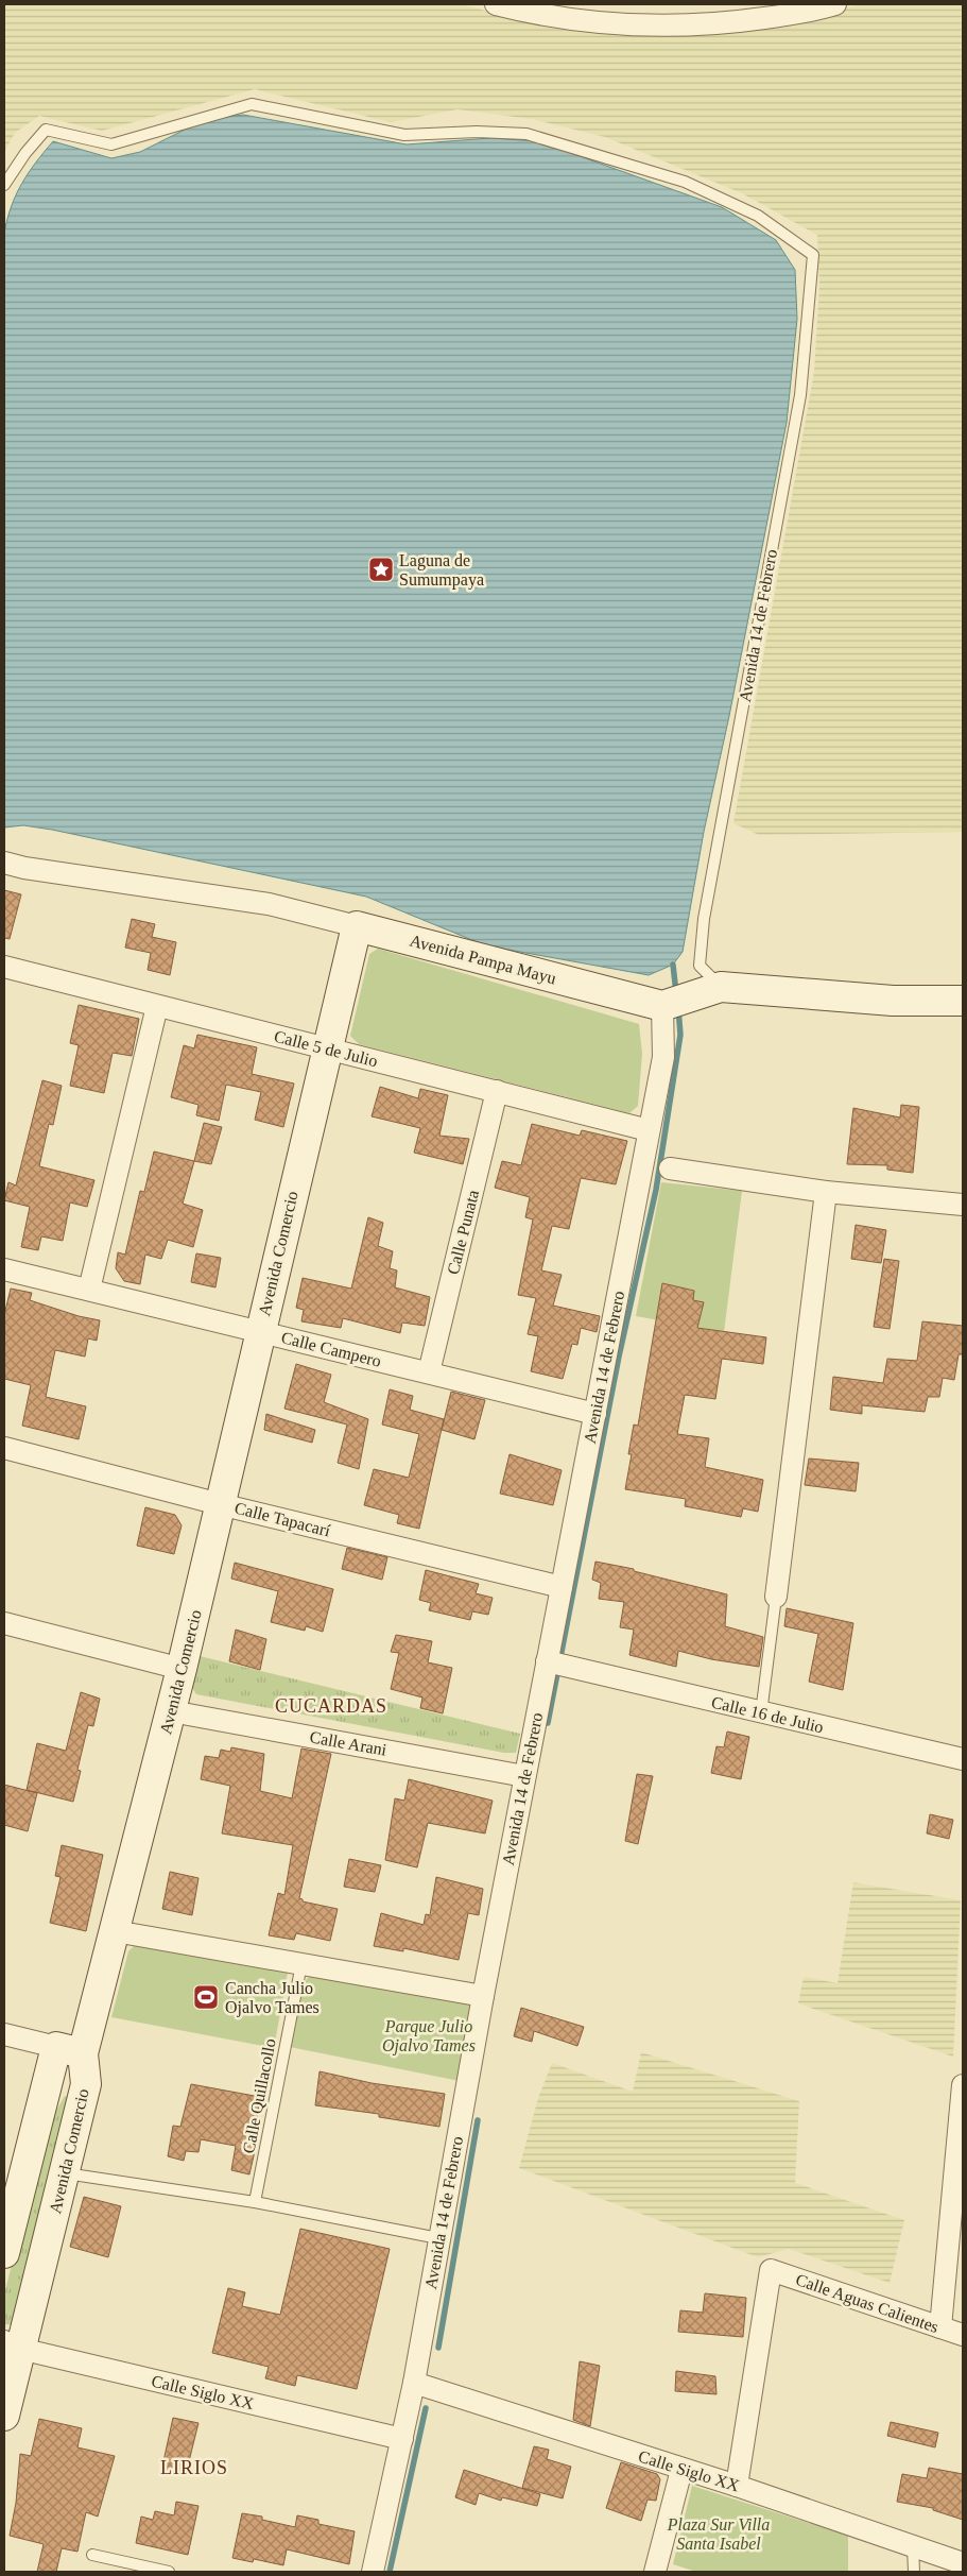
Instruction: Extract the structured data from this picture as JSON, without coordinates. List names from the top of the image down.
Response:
{
  "streets": {
    "street": [
      "Avenida 14 de Febrero",
      "Avenida Pampa Mayu",
      "Calle 5 de Julio",
      "Calle Punata",
      "Avenida Comercio",
      "Calle Campero",
      "Calle Tapacarí",
      "Calle 16 de Julio",
      "Calle Arani",
      "Calle Aguas Calientes",
      "Calle Siglo XX"
    ],
    "lane": ["Calle Quillacollo"]
  },
  "crossings": [
    ["Avenida 14 de Febrero", "Avenida Pampa Mayu"],
    ["Avenida 14 de Febrero", "Calle 5 de Julio"],
    ["Avenida 14 de Febrero", "Calle Campero"],
    ["Avenida 14 de Febrero", "Calle Tapacarí"],
    ["Avenida 14 de Febrero", "Calle 16 de Julio"],
    ["Avenida 14 de Febrero", "Calle Arani"],
    ["Avenida 14 de Febrero", "Calle Siglo XX"],
    ["Avenida Pampa Mayu", "Avenida Comercio"],
    ["Calle 5 de Julio", "Calle Punata"],
    ["Calle 5 de Julio", "Avenida Comercio"],
    ["Calle Punata", "Calle Campero"],
    ["Avenida Comercio", "Calle Campero"],
    ["Avenida Comercio", "Calle Tapacarí"],
    ["Avenida Comercio", "Calle Arani"],
    ["Avenida Comercio", "Calle Siglo XX"],
    ["Calle Aguas Calientes", "Calle Siglo XX"]
  ],
  "districts": ["CUCARDAS", "LIRIOS"],
  "parks": ["Parque Julio Ojalvo Tames", "Plaza Sur Villa Santa Isabel"],
  "places": {
    "place": ["Laguna de Sumumpaya"],
    "sports": ["Cancha Julio Ojalvo Tames"]
  }
}
